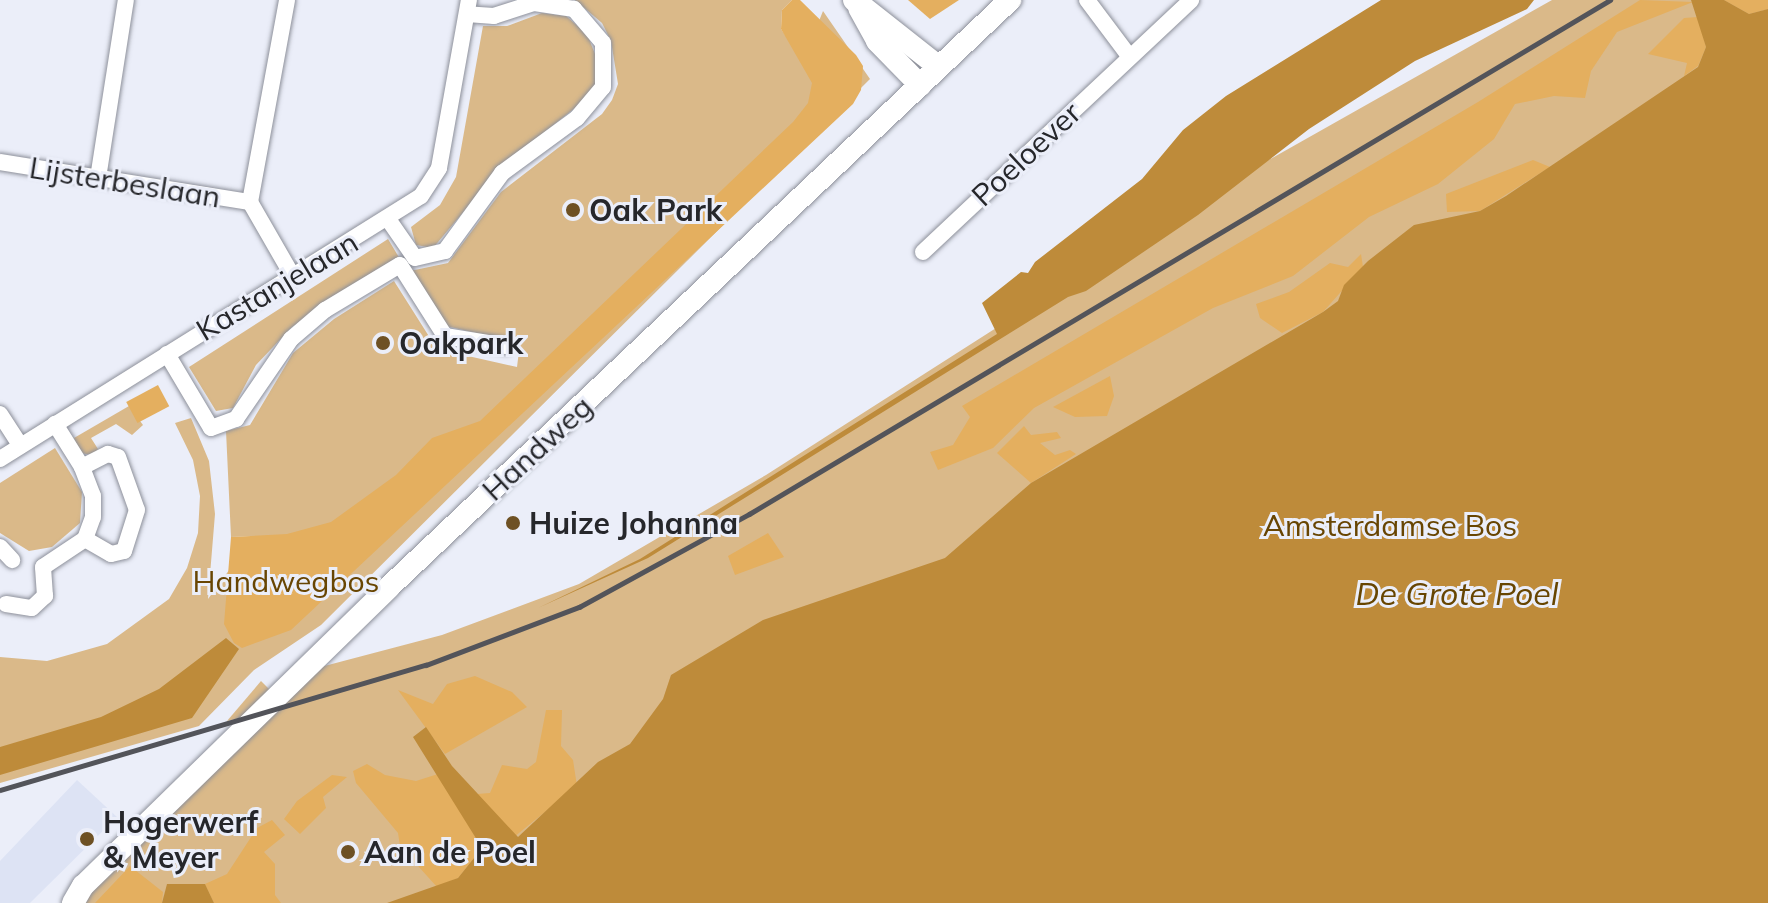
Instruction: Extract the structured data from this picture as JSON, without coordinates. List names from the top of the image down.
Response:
{
  "streets": {
    "main road": ["Handweg"],
    "street": ["Poeloever", "Lijsterbeslaan", "Kastanjelaan"]
  },
  "water": ["De Grote Poel"],
  "parks": ["Amsterdamse Bos", "Handwegbos"],
  "places": [
    "Oak Park",
    "Oakpark",
    "Huize Johanna",
    "Hogerwerf & Meyer",
    "Aan de Poel"
  ]
}
